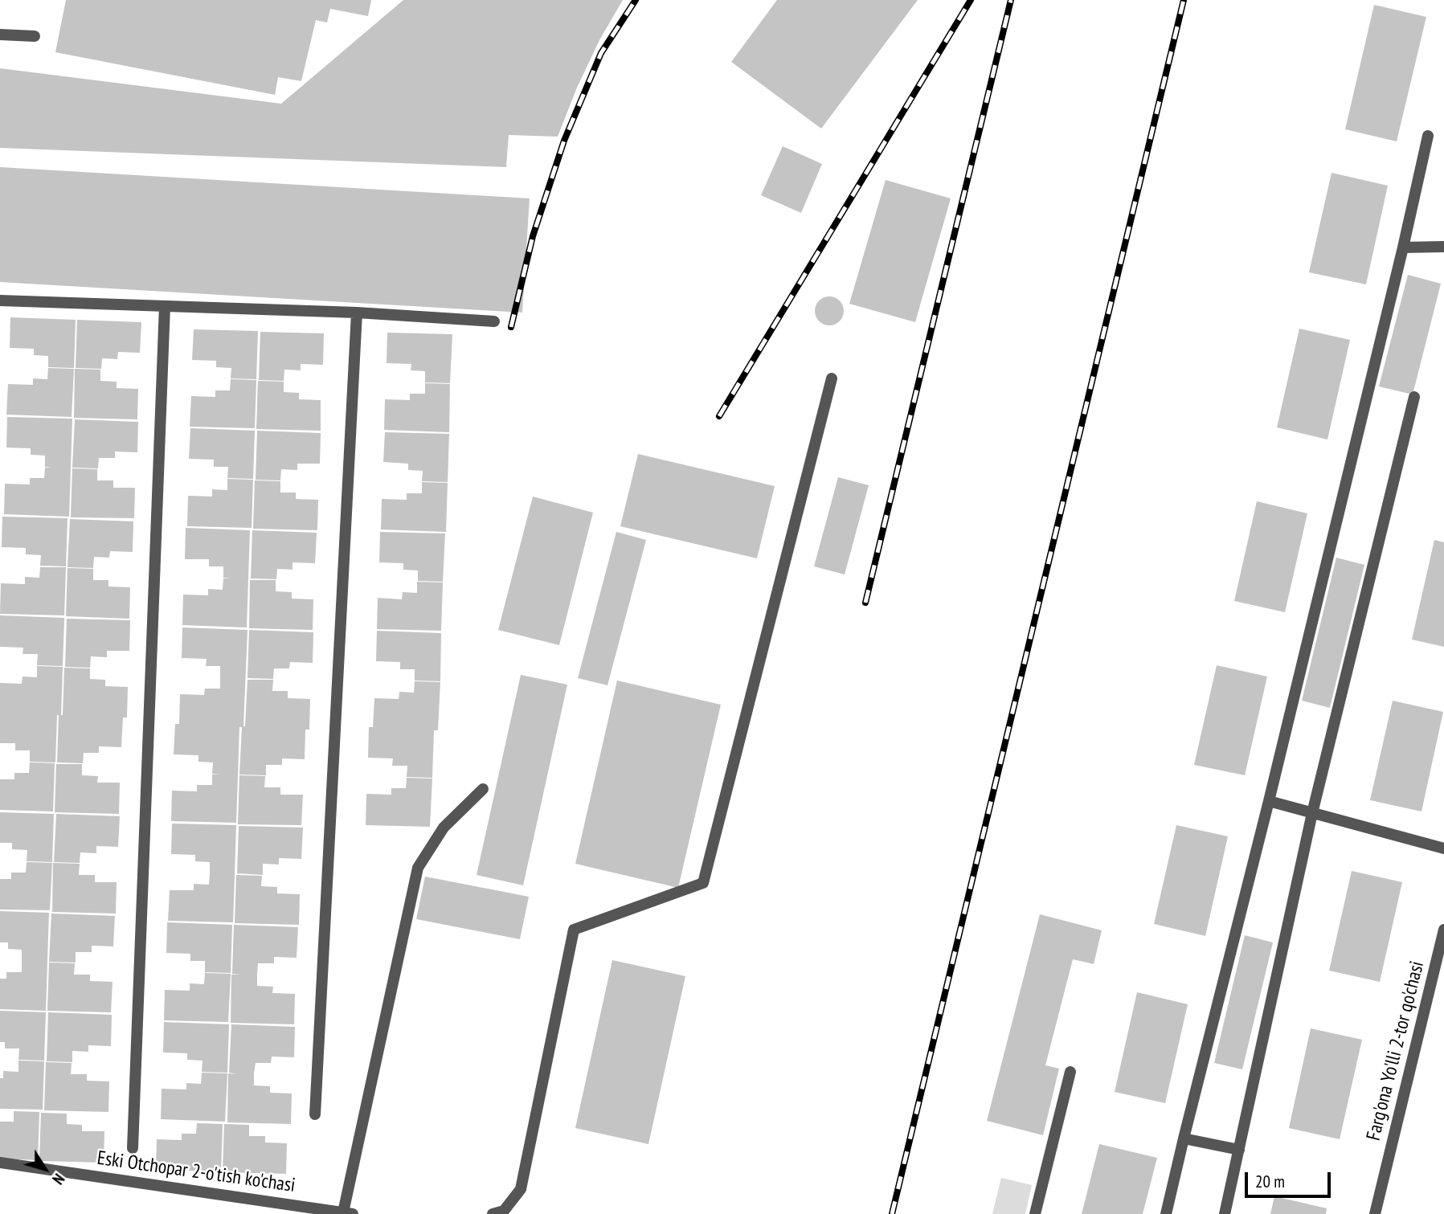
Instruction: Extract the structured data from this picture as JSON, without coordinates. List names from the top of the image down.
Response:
{
  "streets": {
    "street": ["Farg'ona Yo'lli 2-tor qo'chasi", "Eski Otchopar 2-o'tish ko'chasi"]
  },
  "scale_bar": "20 m",
  "north": "bottom right"
}
